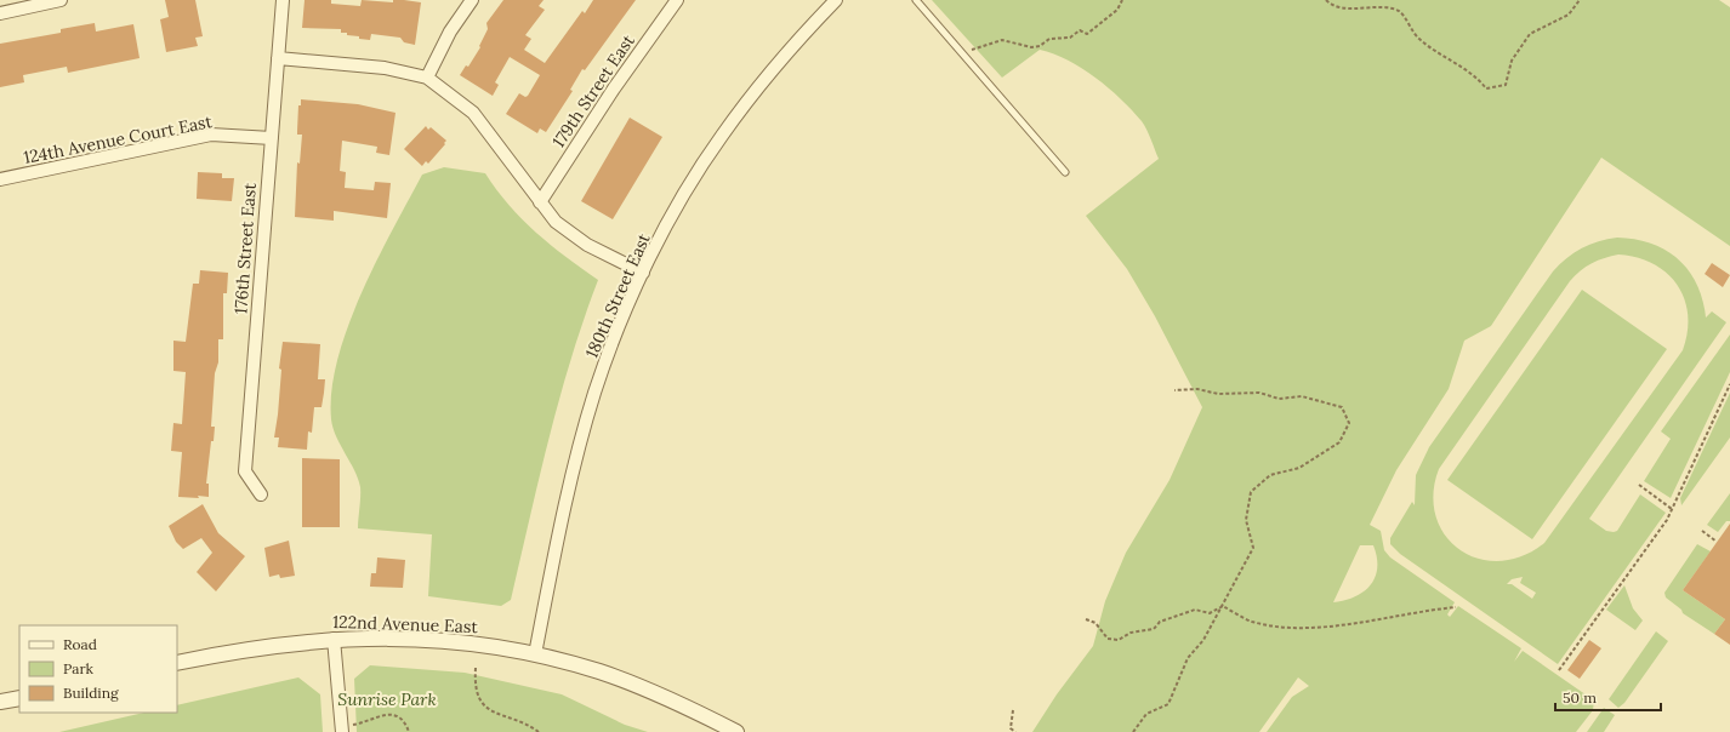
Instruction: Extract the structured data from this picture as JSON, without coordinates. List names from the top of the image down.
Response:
{
  "streets": {
    "street": [
      "179th Street East",
      "124th Avenue Court East",
      "176th Street East",
      "180th Street East",
      "122nd Avenue East"
    ]
  },
  "crossings": [
    ["124th Avenue Court East", "176th Street East"],
    ["180th Street East", "122nd Avenue East"]
  ],
  "parks": ["Sunrise Park"],
  "legend": ["Road", "Park", "Building"],
  "scale_bar": "50 m"
}
